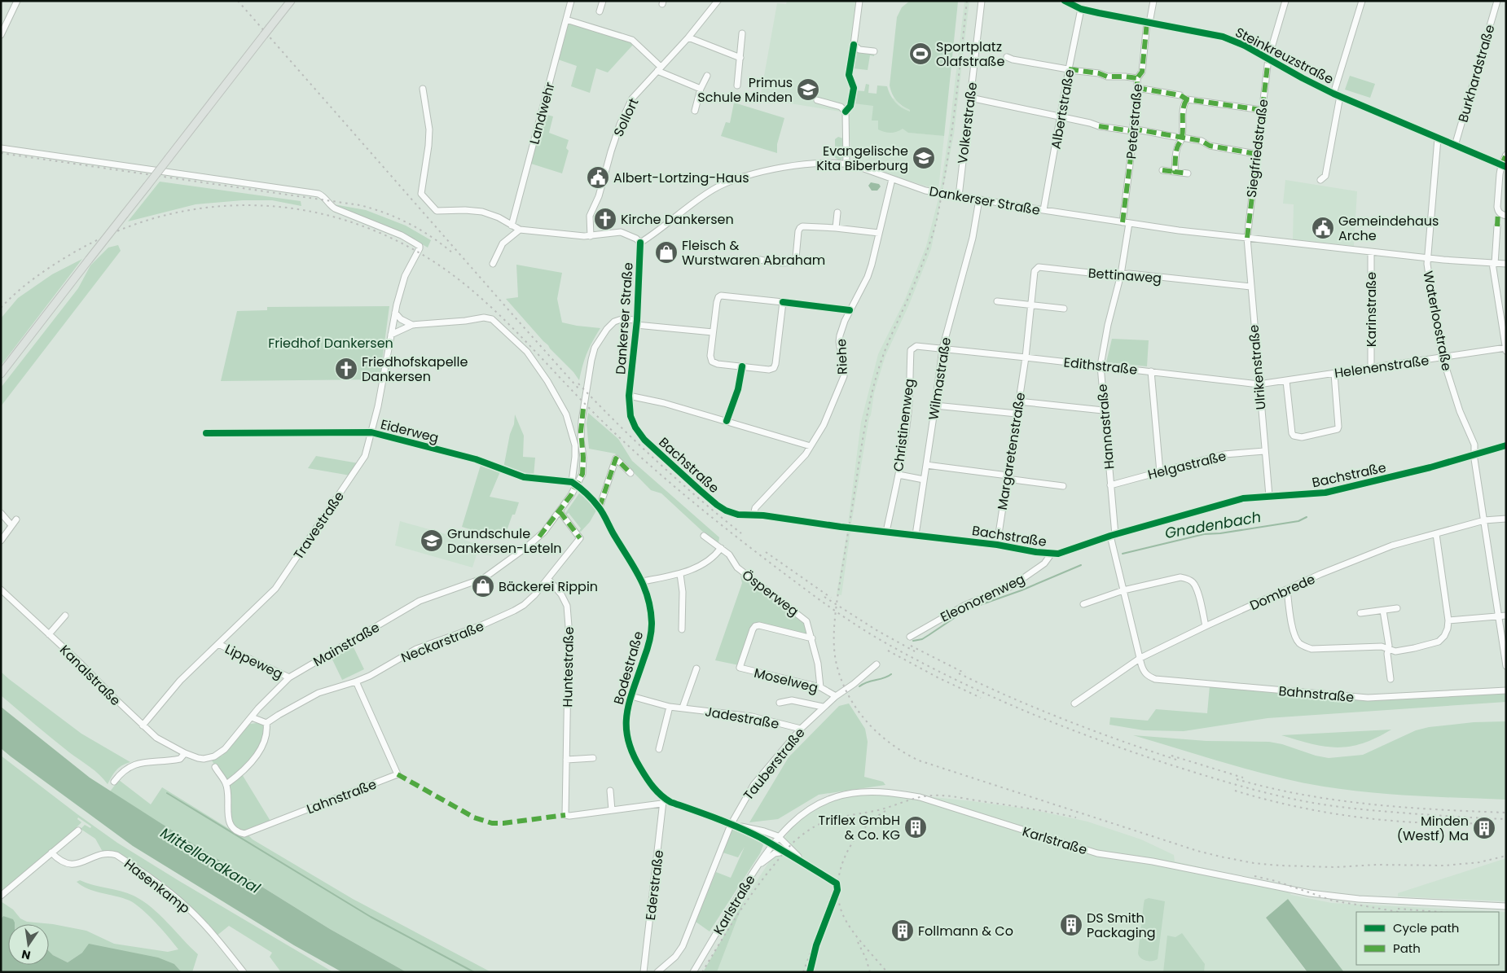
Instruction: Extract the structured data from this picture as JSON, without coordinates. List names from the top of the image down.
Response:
{
  "streets": {
    "street": [
      "Steinkreuzstraße",
      "Burkhardstraße",
      "Albertstraße",
      "Landwehr",
      "Sollort",
      "Peterstraße",
      "Volkerstraße",
      "Siegfriedstraße",
      "Dankerser Straße",
      "Bettinaweg",
      "Karinstraße",
      "Waterloostraße",
      "Riehe",
      "Edithstraße",
      "Helenenstraße",
      "Ulrikenstraße",
      "Wilmastraße",
      "Christinenweg",
      "Hannastraße",
      "Eiderweg",
      "Margaretenstraße",
      "Bachstraße",
      "Helgastraße",
      "Travestraße",
      "Dombrede",
      "Ösperweg",
      "Eleonorenweg",
      "Neckarstraße",
      "Mainstraße",
      "Lippeweg",
      "Huntestraße",
      "Bodestraße",
      "Kanalstraße",
      "Moselweg",
      "Bahnstraße",
      "Jadestraße",
      "Tauberstraße",
      "Lahnstraße",
      "Karlstraße",
      "Ederstraße",
      "Hasenkamp"
    ]
  },
  "crossings": [
    ["Steinkreuzstraße", "Burkhardstraße"],
    ["Steinkreuzstraße", "Albertstraße"],
    ["Steinkreuzstraße", "Peterstraße"],
    ["Steinkreuzstraße", "Siegfriedstraße"],
    ["Steinkreuzstraße", "Waterloostraße"],
    ["Albertstraße", "Dankerser Straße"],
    ["Peterstraße", "Dankerser Straße"],
    ["Peterstraße", "Hannastraße"],
    ["Volkerstraße", "Dankerser Straße"],
    ["Siegfriedstraße", "Dankerser Straße"],
    ["Siegfriedstraße", "Ulrikenstraße"],
    ["Dankerser Straße", "Karinstraße"],
    ["Dankerser Straße", "Waterloostraße"],
    ["Dankerser Straße", "Riehe"],
    ["Dankerser Straße", "Ulrikenstraße"],
    ["Dankerser Straße", "Wilmastraße"],
    ["Dankerser Straße", "Hannastraße"],
    ["Dankerser Straße", "Bachstraße"],
    ["Bettinaweg", "Edithstraße"],
    ["Bettinaweg", "Ulrikenstraße"],
    ["Bettinaweg", "Hannastraße"],
    ["Bettinaweg", "Margaretenstraße"],
    ["Karinstraße", "Helenenstraße"],
    ["Waterloostraße", "Helenenstraße"],
    ["Waterloostraße", "Bachstraße"],
    ["Waterloostraße", "Dombrede"],
    ["Riehe", "Bachstraße"],
    ["Edithstraße", "Helenenstraße"],
    ["Edithstraße", "Ulrikenstraße"],
    ["Edithstraße", "Wilmastraße"],
    ["Edithstraße", "Christinenweg"],
    ["Edithstraße", "Hannastraße"],
    ["Edithstraße", "Margaretenstraße"],
    ["Helenenstraße", "Ulrikenstraße"],
    ["Ulrikenstraße", "Bachstraße"],
    ["Ulrikenstraße", "Helgastraße"],
    ["Wilmastraße", "Christinenweg"],
    ["Wilmastraße", "Bachstraße"],
    ["Christinenweg", "Bachstraße"],
    ["Hannastraße", "Bachstraße"],
    ["Hannastraße", "Helgastraße"],
    ["Hannastraße", "Bahnstraße"],
    ["Eiderweg", "Travestraße"],
    ["Eiderweg", "Mainstraße"],
    ["Eiderweg", "Bodestraße"],
    ["Margaretenstraße", "Bachstraße"],
    ["Bachstraße", "Eleonorenweg"],
    ["Travestraße", "Lippeweg"],
    ["Travestraße", "Kanalstraße"],
    ["Dombrede", "Bahnstraße"],
    ["Ösperweg", "Moselweg"],
    ["Neckarstraße", "Mainstraße"],
    ["Neckarstraße", "Huntestraße"],
    ["Neckarstraße", "Lahnstraße"],
    ["Mainstraße", "Lippeweg"],
    ["Mainstraße", "Bodestraße"],
    ["Mainstraße", "Kanalstraße"],
    ["Bodestraße", "Jadestraße"],
    ["Bodestraße", "Tauberstraße"],
    ["Bodestraße", "Karlstraße"],
    ["Bodestraße", "Ederstraße"],
    ["Moselweg", "Tauberstraße"],
    ["Jadestraße", "Tauberstraße"]
  ],
  "water": ["Gnadenbach", "Mittellandkanal"],
  "parks": ["Friedhof Dankersen"],
  "places": {
    "sports": ["Sportplatz Olafstraße"],
    "school or university": ["Primus Schule Minden", "Evangelische Kita Biberburg", "Grundschule Dankersen-Leteln"],
    "public building": ["Albert-Lortzing-Haus", "Gemeindehaus Arche"],
    "church": ["Kirche Dankersen", "Friedhofskapelle Dankersen"],
    "shop": ["Fleisch & Wurstwaren Abraham", "Bäckerei Rippin"],
    "building": [
      "Triflex GmbH & Co. KG",
      "Minden (Westf) Ma",
      "DS Smith Packaging",
      "Follmann & Co"
    ]
  },
  "legend": ["Cycle path", "Path"],
  "north": "bottom"
}
